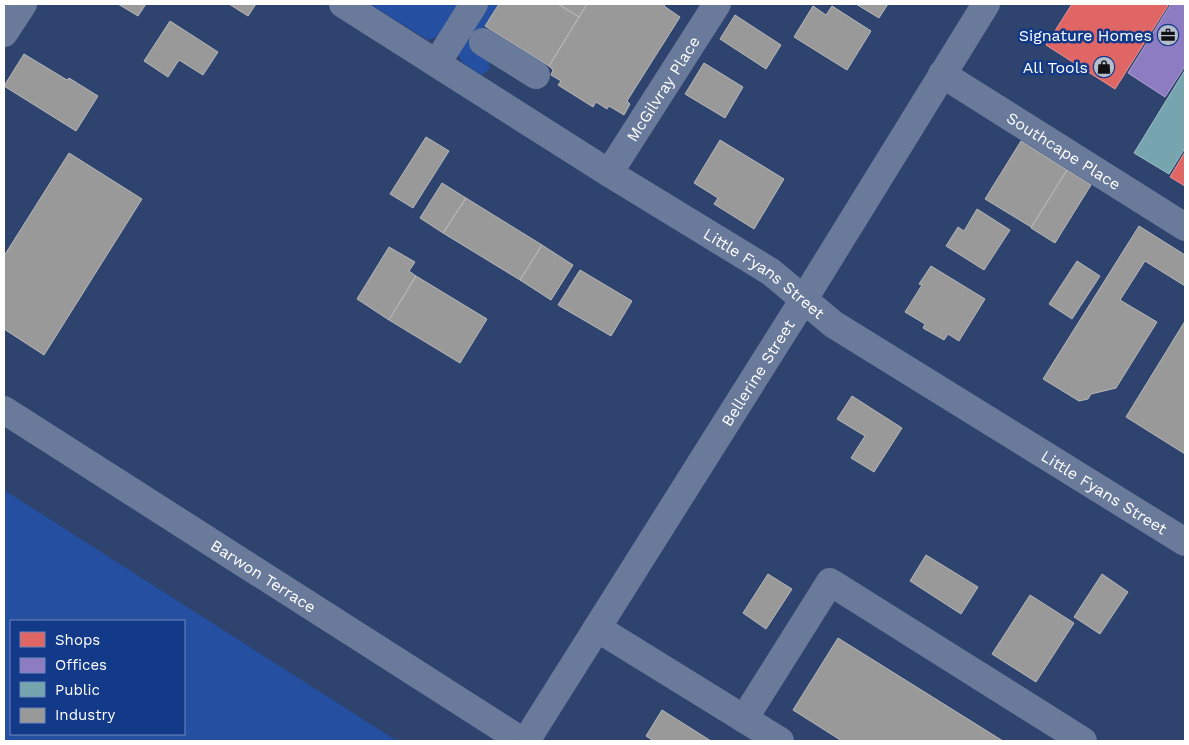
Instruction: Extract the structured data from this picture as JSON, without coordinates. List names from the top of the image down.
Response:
{
  "streets": {
    "street": [
      "McGilvray Place",
      "Southcape Place",
      "Little Fyans Street",
      "Bellerine Street",
      "Barwon Terrace"
    ]
  },
  "crossings": [
    ["McGilvray Place", "Little Fyans Street"],
    ["Southcape Place", "Bellerine Street"],
    ["Little Fyans Street", "Bellerine Street"]
  ],
  "places": {
    "office": ["Signature Homes"],
    "shop": ["All Tools"]
  },
  "legend": [
    "Shops",
    "Offices",
    "Public",
    "Industry"
  ]
}
